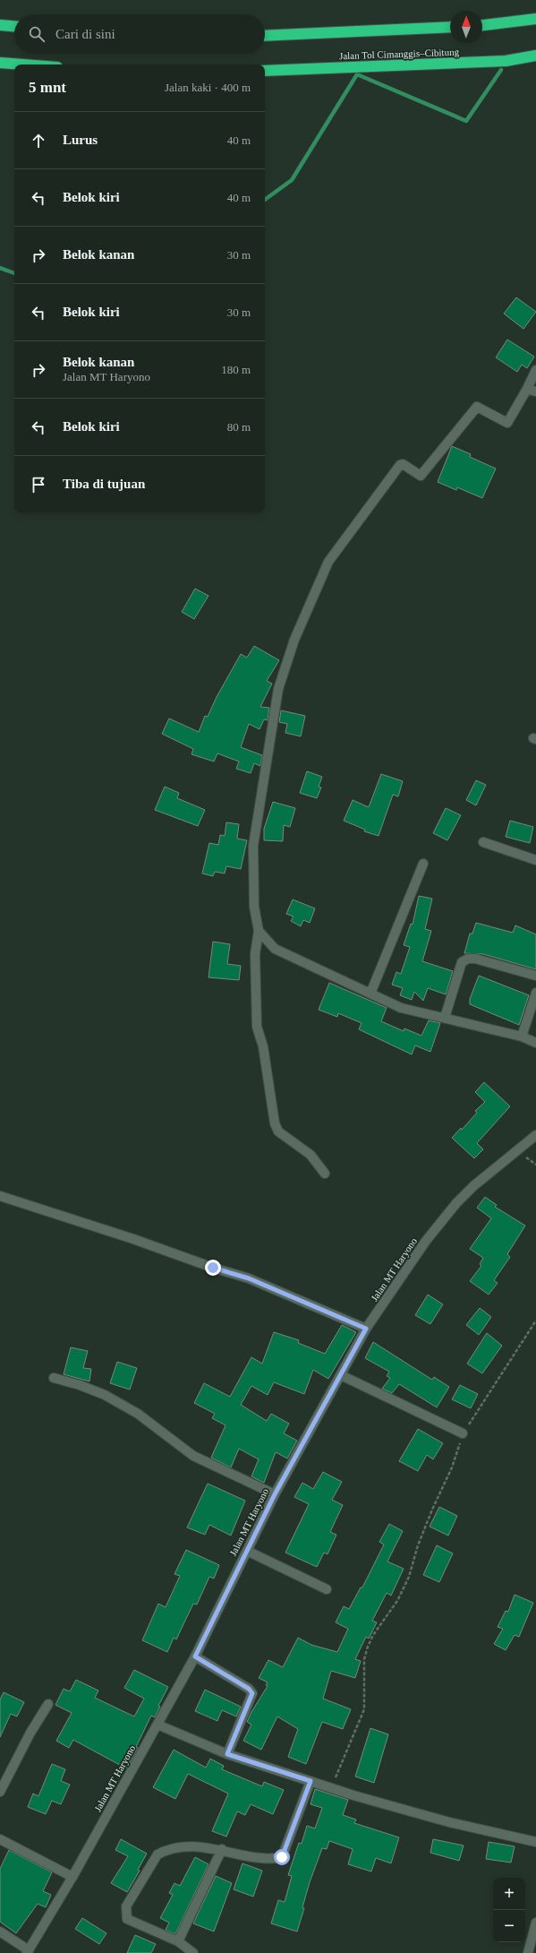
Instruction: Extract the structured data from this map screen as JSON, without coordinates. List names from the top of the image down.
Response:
{
  "streets": {
    "highway": ["Jalan Tol Cimanggis–Cibitung"],
    "street": ["Jalan MT Haryono"]
  },
  "north": "top",
  "page": {
    "search": "Cari di sini",
    "heading": ["5 mnt", "Jalan kaki · 400 m"],
    "list": [
      ["Lurus", "40 m"],
      ["Belok kiri", "40 m"],
      ["Belok kanan", "30 m"],
      ["Belok kiri", "30 m"],
      ["Belok kanan", "Jalan MT Haryono", "180 m"],
      ["Belok kiri", "80 m"],
      "Tiba di tujuan"
    ],
    "map_buttons": ["+", "−"]
  }
}
